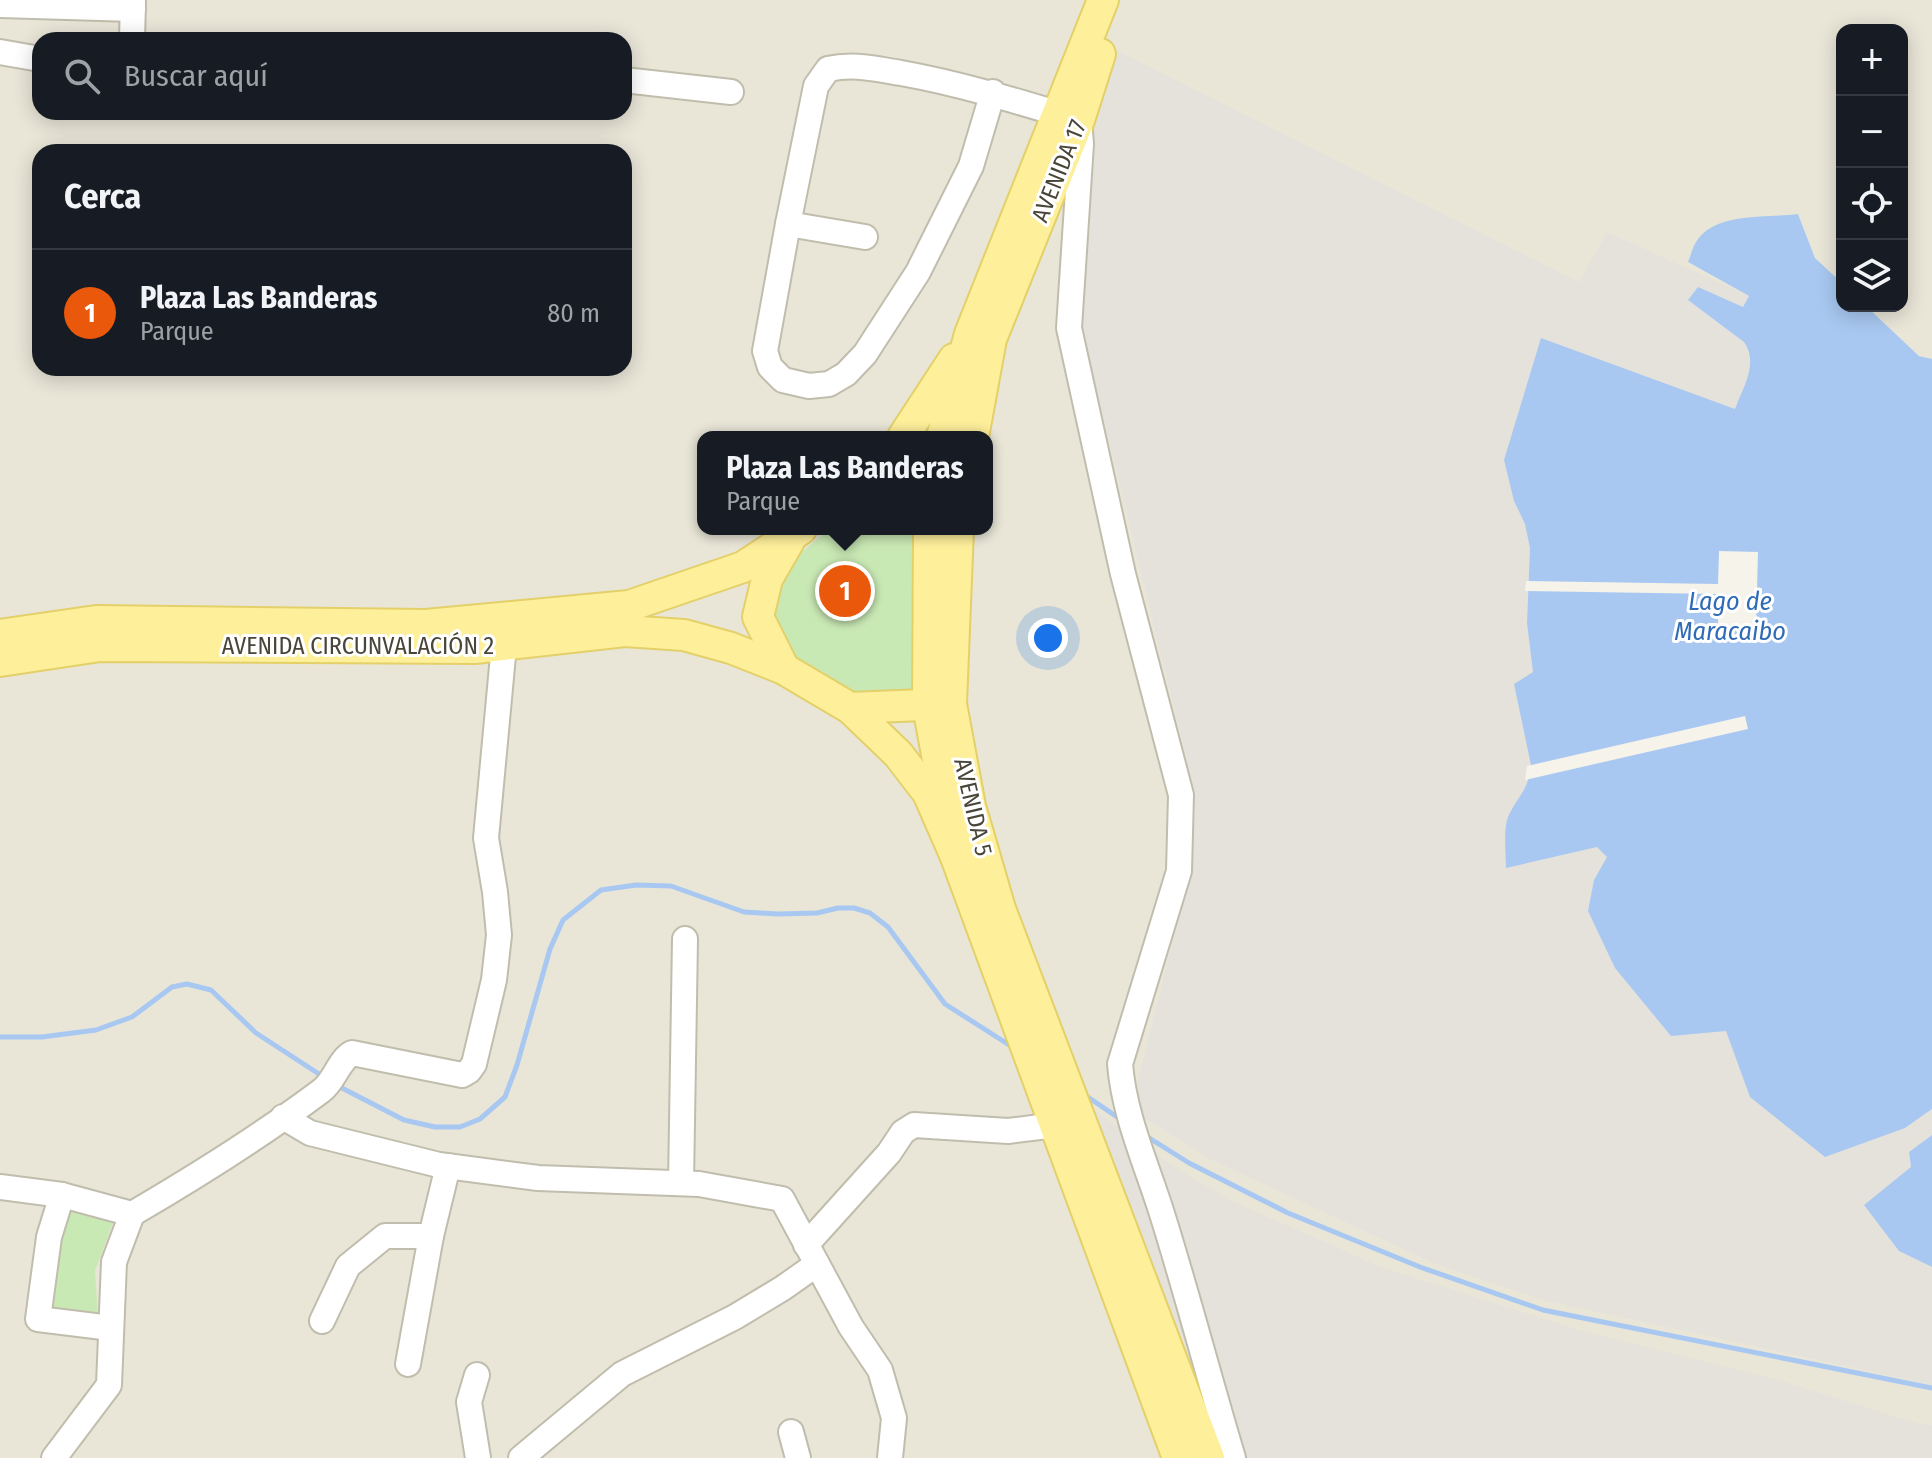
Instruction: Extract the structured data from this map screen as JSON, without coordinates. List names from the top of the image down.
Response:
{
  "streets": {
    "main road": ["AVENIDA 17", "AVENIDA CIRCUNVALACIÓN 2", "AVENIDA 5"]
  },
  "crossings": [
    ["AVENIDA CIRCUNVALACIÓN 2", "AVENIDA 5"]
  ],
  "water": ["Lago de Maracaibo"],
  "page": {
    "map_buttons": ["+", "−"],
    "search": "Buscar aquí",
    "heading": "Cerca",
    "list": [
      {
        "mark": "1",
        "name": "Plaza Las Banderas",
        "note": "Parque",
        "value": "80 m"
      }
    ],
    "popup": ["Plaza Las Banderas", "Parque"],
    "pins": "1"
  }
}
